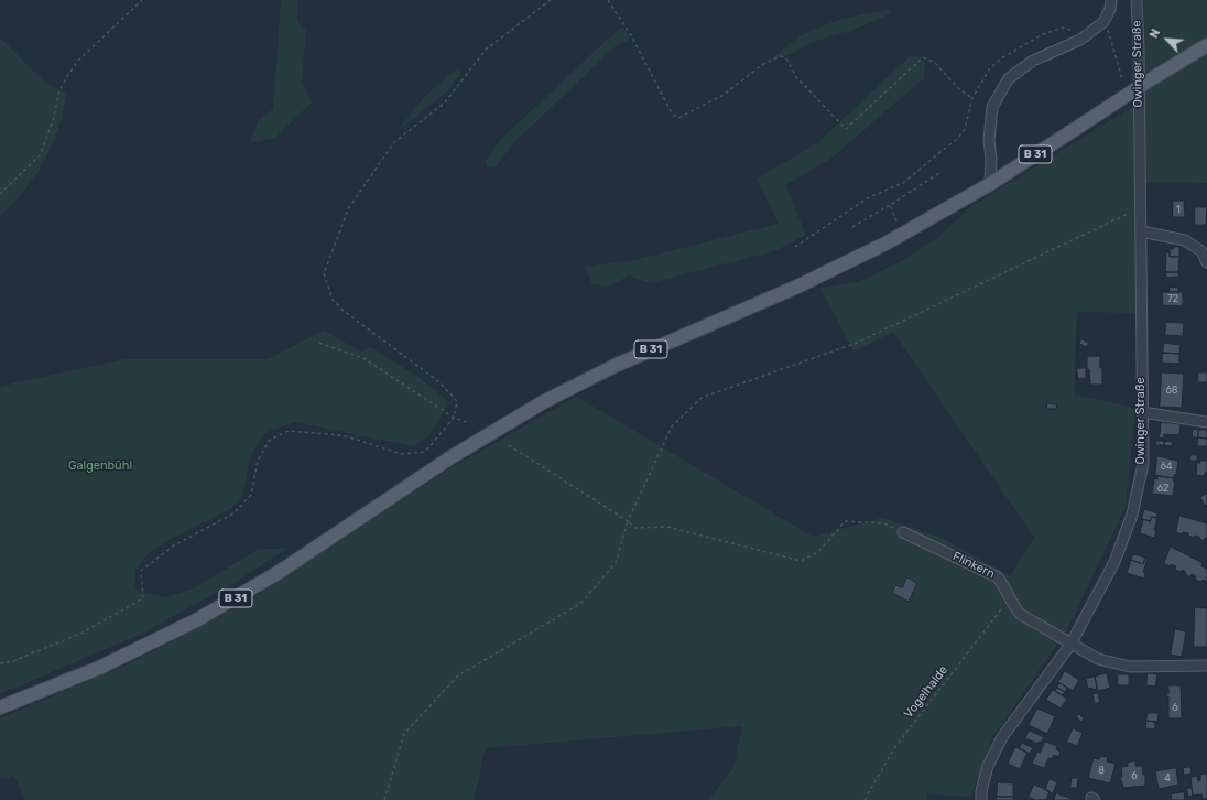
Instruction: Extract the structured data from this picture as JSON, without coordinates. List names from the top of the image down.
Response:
{
  "streets": {
    "main road": ["B 31"],
    "street": ["Owinger Straße", "Flinkern"],
    "path": ["Vogelhalde"]
  },
  "crossings": [
    ["Owinger Straße", "Flinkern"],
    ["Flinkern", "Vogelhalde"]
  ],
  "parks": ["Galgenbühl"],
  "house_numbers": [
    "1",
    "72",
    "68",
    "64",
    "62",
    "6",
    "8",
    "6",
    "4"
  ],
  "north": "top left"
}
